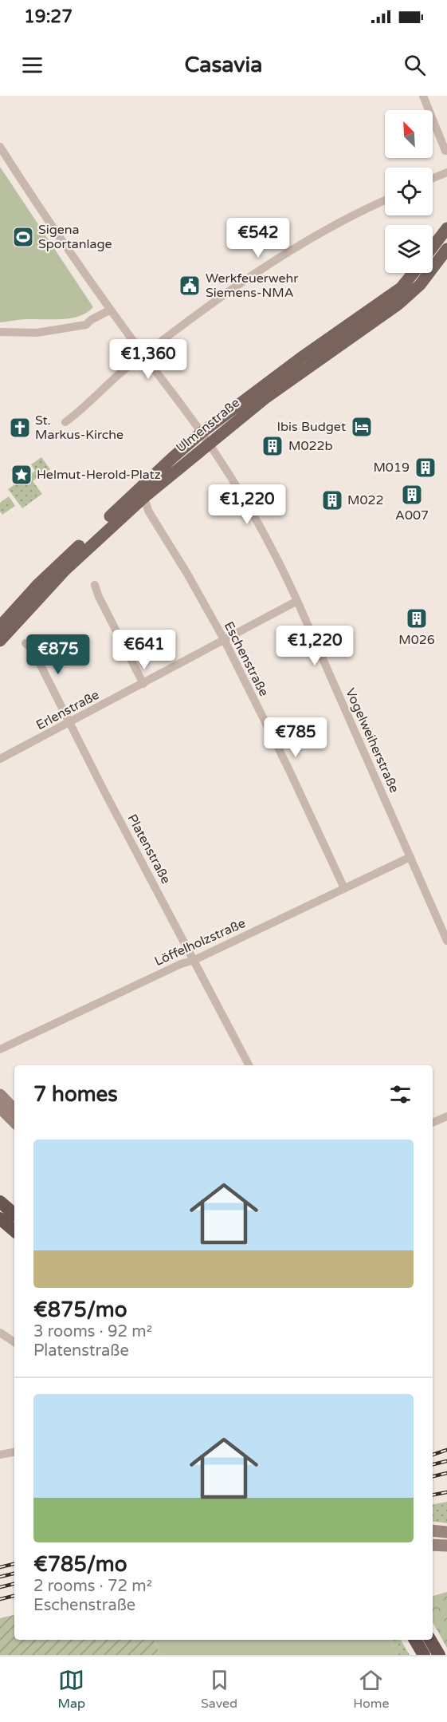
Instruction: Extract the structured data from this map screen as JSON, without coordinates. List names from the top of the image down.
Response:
{
  "streets": {
    "main road": ["Ulmenstraße"],
    "street": [
      "Eschenstraße",
      "Erlenstraße",
      "Vogelweiherstraße",
      "Platenstraße",
      "Löffelholzstraße"
    ]
  },
  "crossings": [
    ["Ulmenstraße", "Eschenstraße"],
    ["Ulmenstraße", "Vogelweiherstraße"],
    ["Eschenstraße", "Erlenstraße"],
    ["Eschenstraße", "Löffelholzstraße"],
    ["Erlenstraße", "Vogelweiherstraße"],
    ["Erlenstraße", "Platenstraße"],
    ["Vogelweiherstraße", "Löffelholzstraße"],
    ["Platenstraße", "Löffelholzstraße"]
  ],
  "places": {
    "sports": ["Sigena Sportanlage"],
    "public building": ["Werkfeuerwehr Siemens-NMA"],
    "hotel": ["Ibis Budget"],
    "church": ["St. Markus-Kirche"],
    "building": [
      "M022b",
      "M019",
      "A007",
      "M022",
      "M026"
    ],
    "place": ["Helmut-Herold-Platz"]
  },
  "north": "top left",
  "page": {
    "status": "19:27",
    "header": "Casavia",
    "price": [
      "€542",
      "€1,360",
      "€1,220",
      "€1,220",
      "€641",
      "€875",
      "€785"
    ],
    "heading": "7 homes",
    "list": [
      {
        "name": "€875/mo",
        "note": "3 rooms · 92 m² · Platenstraße"
      },
      {
        "name": "€785/mo",
        "note": "2 rooms · 72 m² · Eschenstraße"
      }
    ],
    "tabs": ["Map", "Saved", "Home"]
  }
}
